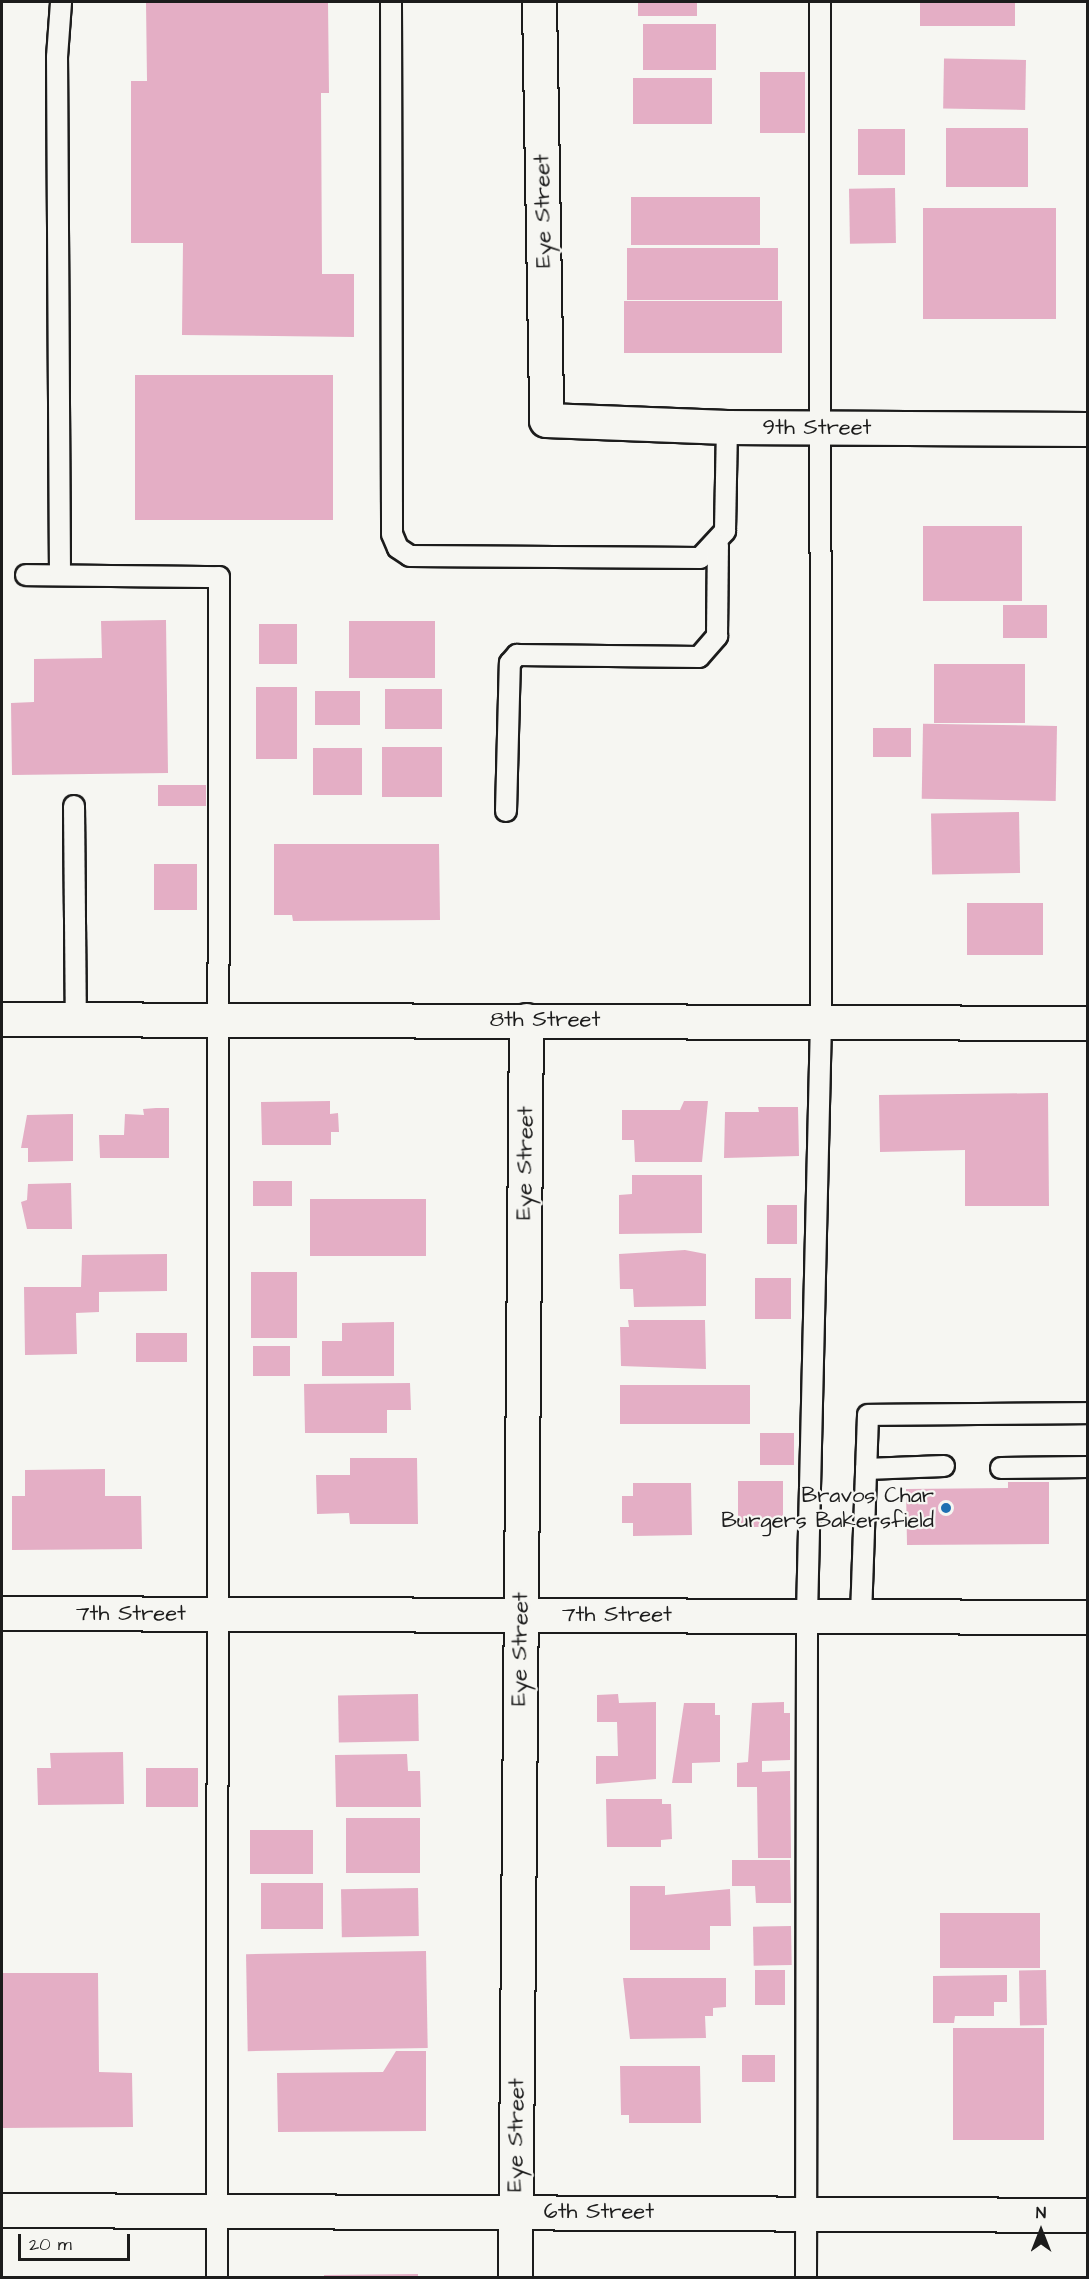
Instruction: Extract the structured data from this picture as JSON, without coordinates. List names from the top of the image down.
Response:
{
  "streets": {
    "street": [
      "Eye Street",
      "9th Street",
      "8th Street",
      "7th Street",
      "6th Street"
    ]
  },
  "crossings": [
    ["Eye Street", "9th Street"],
    ["Eye Street", "8th Street"],
    ["Eye Street", "7th Street"],
    ["Eye Street", "6th Street"]
  ],
  "places": ["Bravos Char Burgers Bakersfield"],
  "scale_bar": "20 m",
  "north": "top"
}
